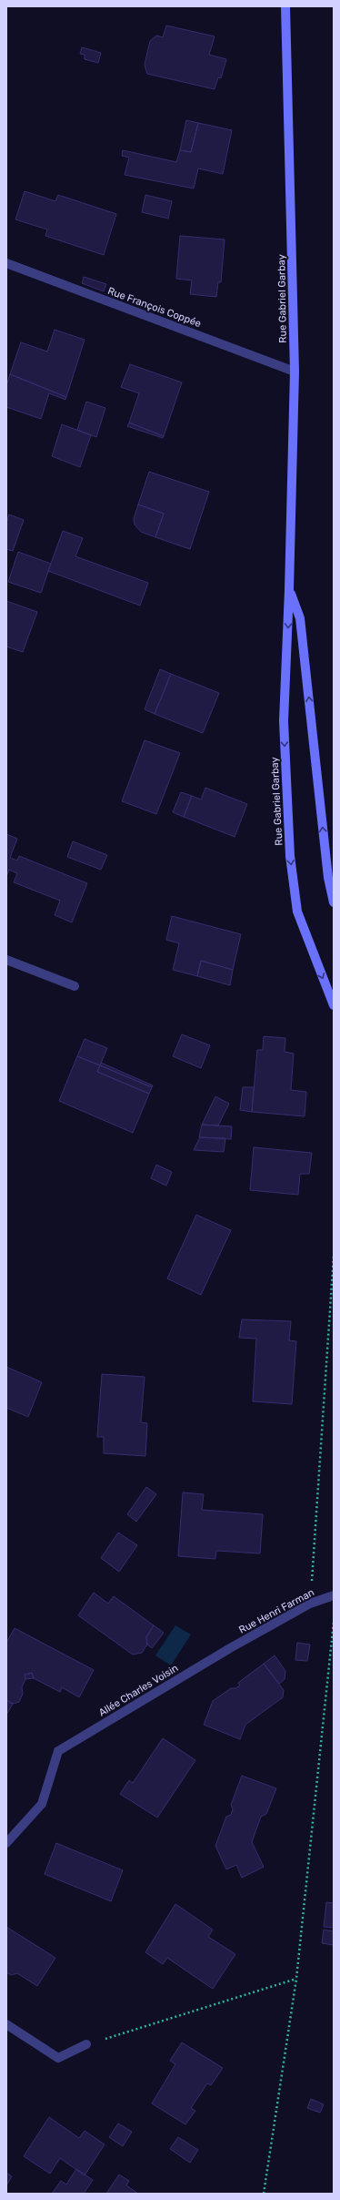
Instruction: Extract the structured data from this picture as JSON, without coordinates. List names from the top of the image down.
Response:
{
  "streets": {
    "street": [
      "Rue Gabriel Garbay",
      "Rue François Coppée",
      "Rue Henri Farman",
      "Allée Charles Voisin"
    ]
  },
  "crossings": [
    ["Rue Gabriel Garbay", "Rue François Coppée"],
    ["Rue Henri Farman", "Allée Charles Voisin"]
  ]
}
